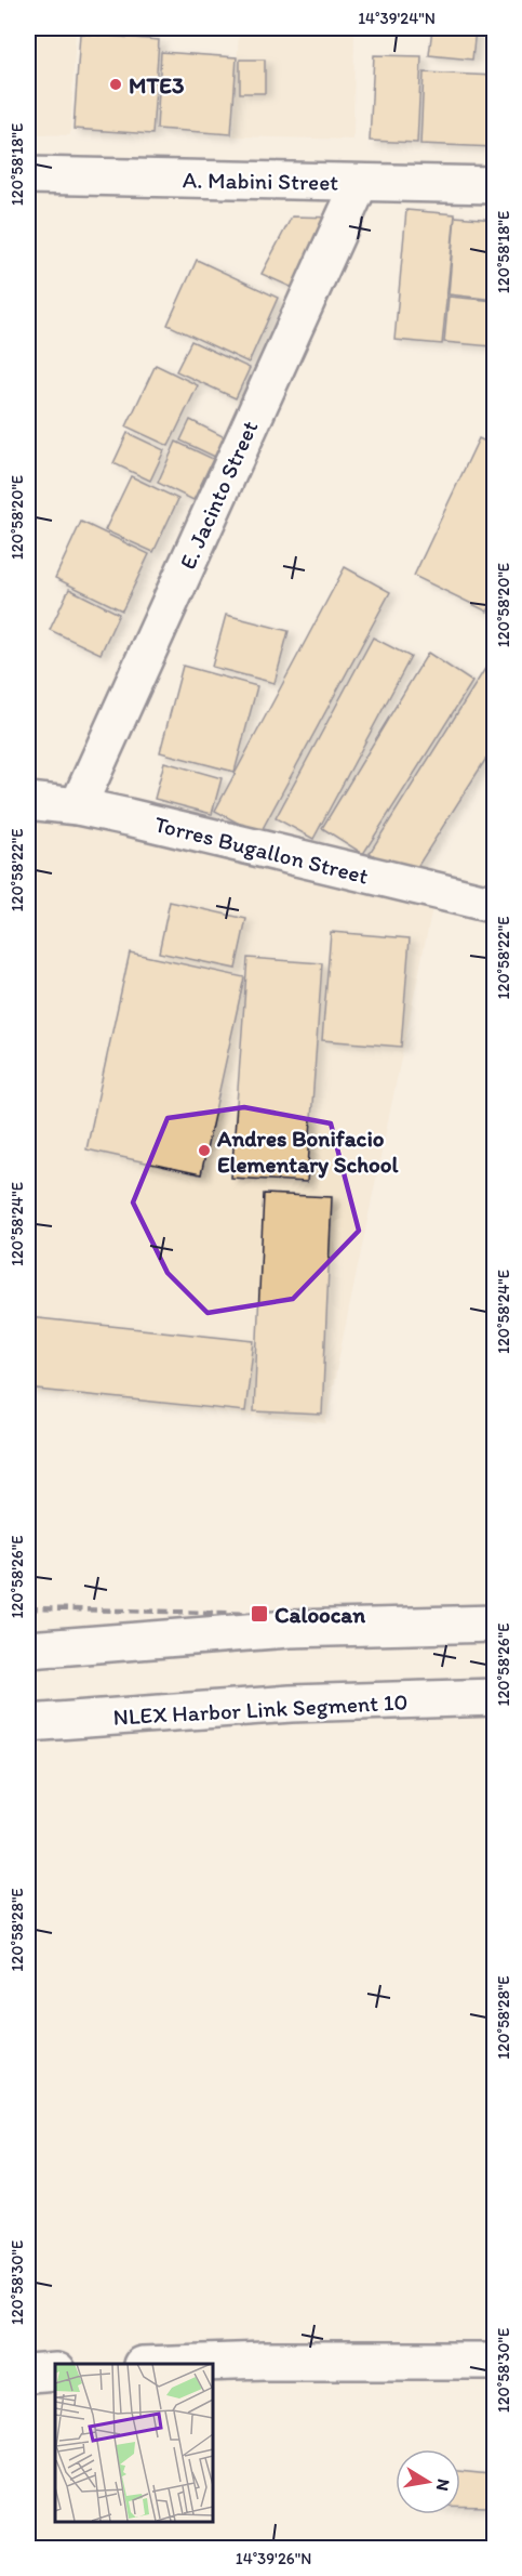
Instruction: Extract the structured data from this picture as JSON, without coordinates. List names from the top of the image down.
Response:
{
  "streets": {
    "main road": [
      "A. Mabini Street",
      "E. Jacinto Street",
      "Torres Bugallon Street",
      "NLEX Harbor Link Segment 10"
    ]
  },
  "crossings": [
    ["A. Mabini Street", "E. Jacinto Street"],
    ["E. Jacinto Street", "Torres Bugallon Street"]
  ],
  "places": {
    "other": ["MTE3", "Andres Bonifacio Elementary School"],
    "transit": ["Caloocan"]
  },
  "north": "right",
  "coordinates": [
    "14°39'24\"N",
    "120°58'18\"E",
    "120°58'20\"E",
    "120°58'22\"E",
    "120°58'24\"E",
    "120°58'26\"E",
    "120°58'28\"E",
    "120°58'30\"E",
    "14°39'26\"N"
  ]
}
